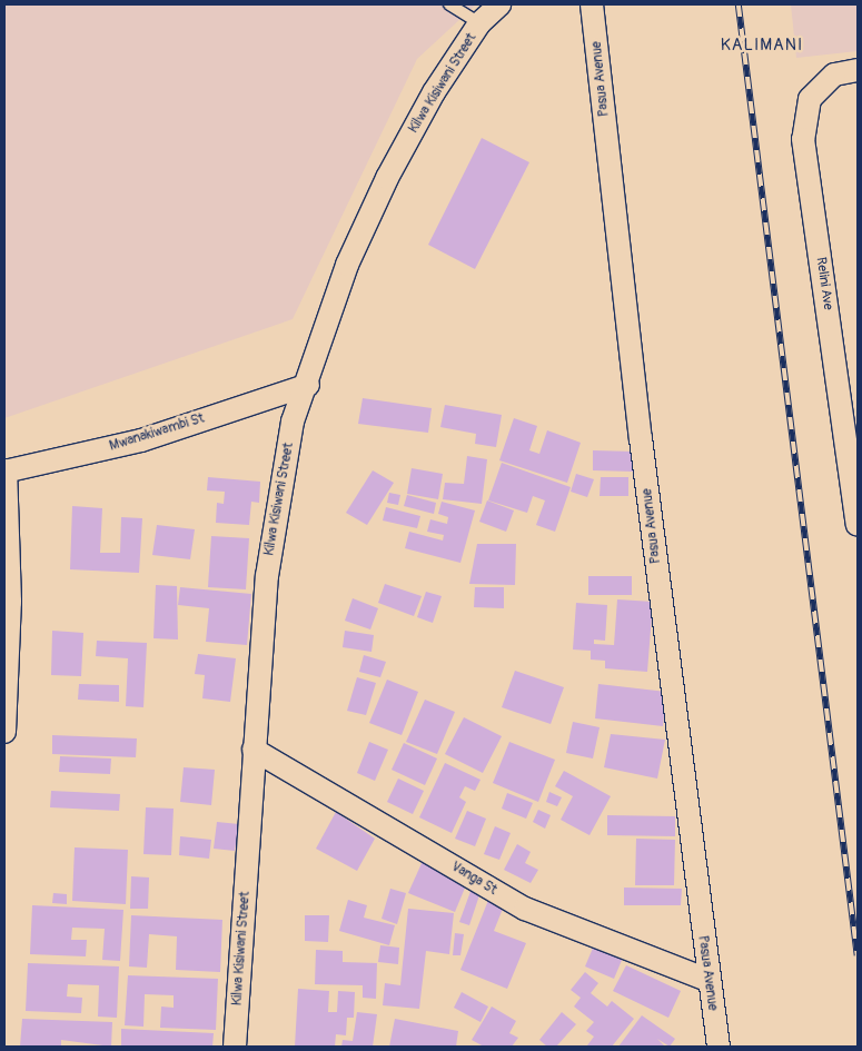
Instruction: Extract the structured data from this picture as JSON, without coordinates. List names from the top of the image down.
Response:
{
  "streets": {
    "street": [
      "Pasua Avenue",
      "Kilwa Kisiwani Street",
      "Relini Ave",
      "Mwanakiwambi St",
      "Vanga St"
    ]
  },
  "crossings": [
    ["Pasua Avenue", "Vanga St"],
    ["Kilwa Kisiwani Street", "Mwanakiwambi St"],
    ["Kilwa Kisiwani Street", "Vanga St"]
  ],
  "districts": ["KALIMANI"]
}
